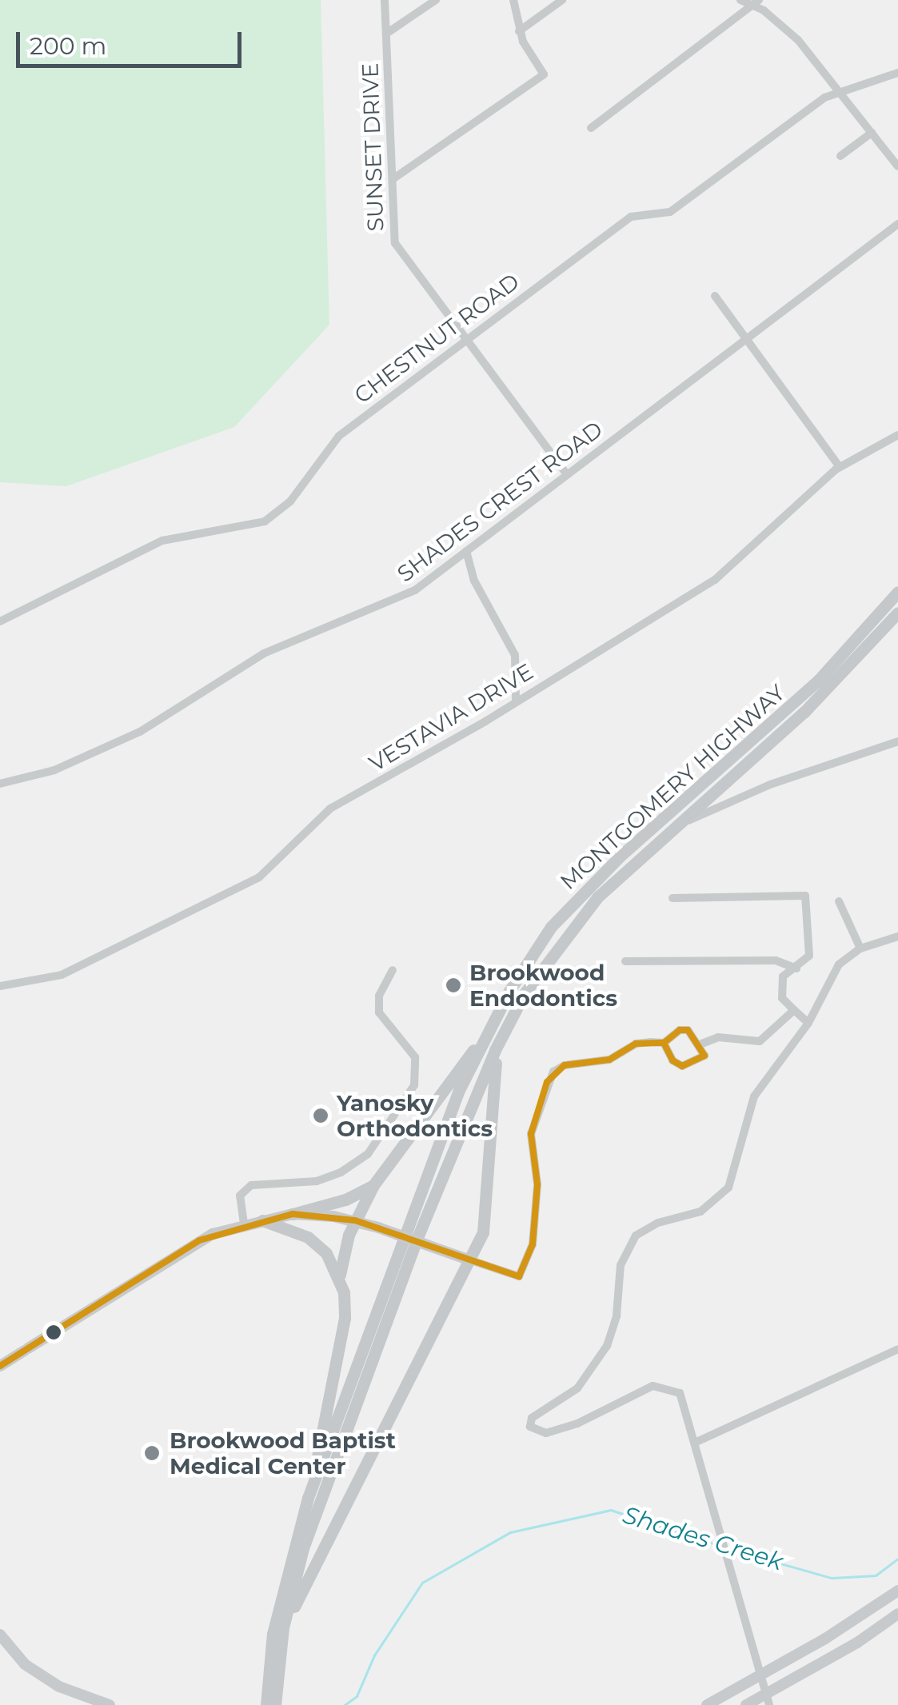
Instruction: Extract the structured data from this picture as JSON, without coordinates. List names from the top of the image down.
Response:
{
  "streets": {
    "main road": ["MONTGOMERY HIGHWAY"],
    "street": [
      "SUNSET DRIVE",
      "CHESTNUT ROAD",
      "SHADES CREST ROAD",
      "VESTAVIA DRIVE"
    ]
  },
  "crossings": [
    ["SUNSET DRIVE", "CHESTNUT ROAD"],
    ["SUNSET DRIVE", "SHADES CREST ROAD"]
  ],
  "water": ["Shades Creek"],
  "places": ["Brookwood Endodontics", "Yanosky Orthodontics", "Brookwood Baptist Medical Center"],
  "scale_bar": "200 m"
}
